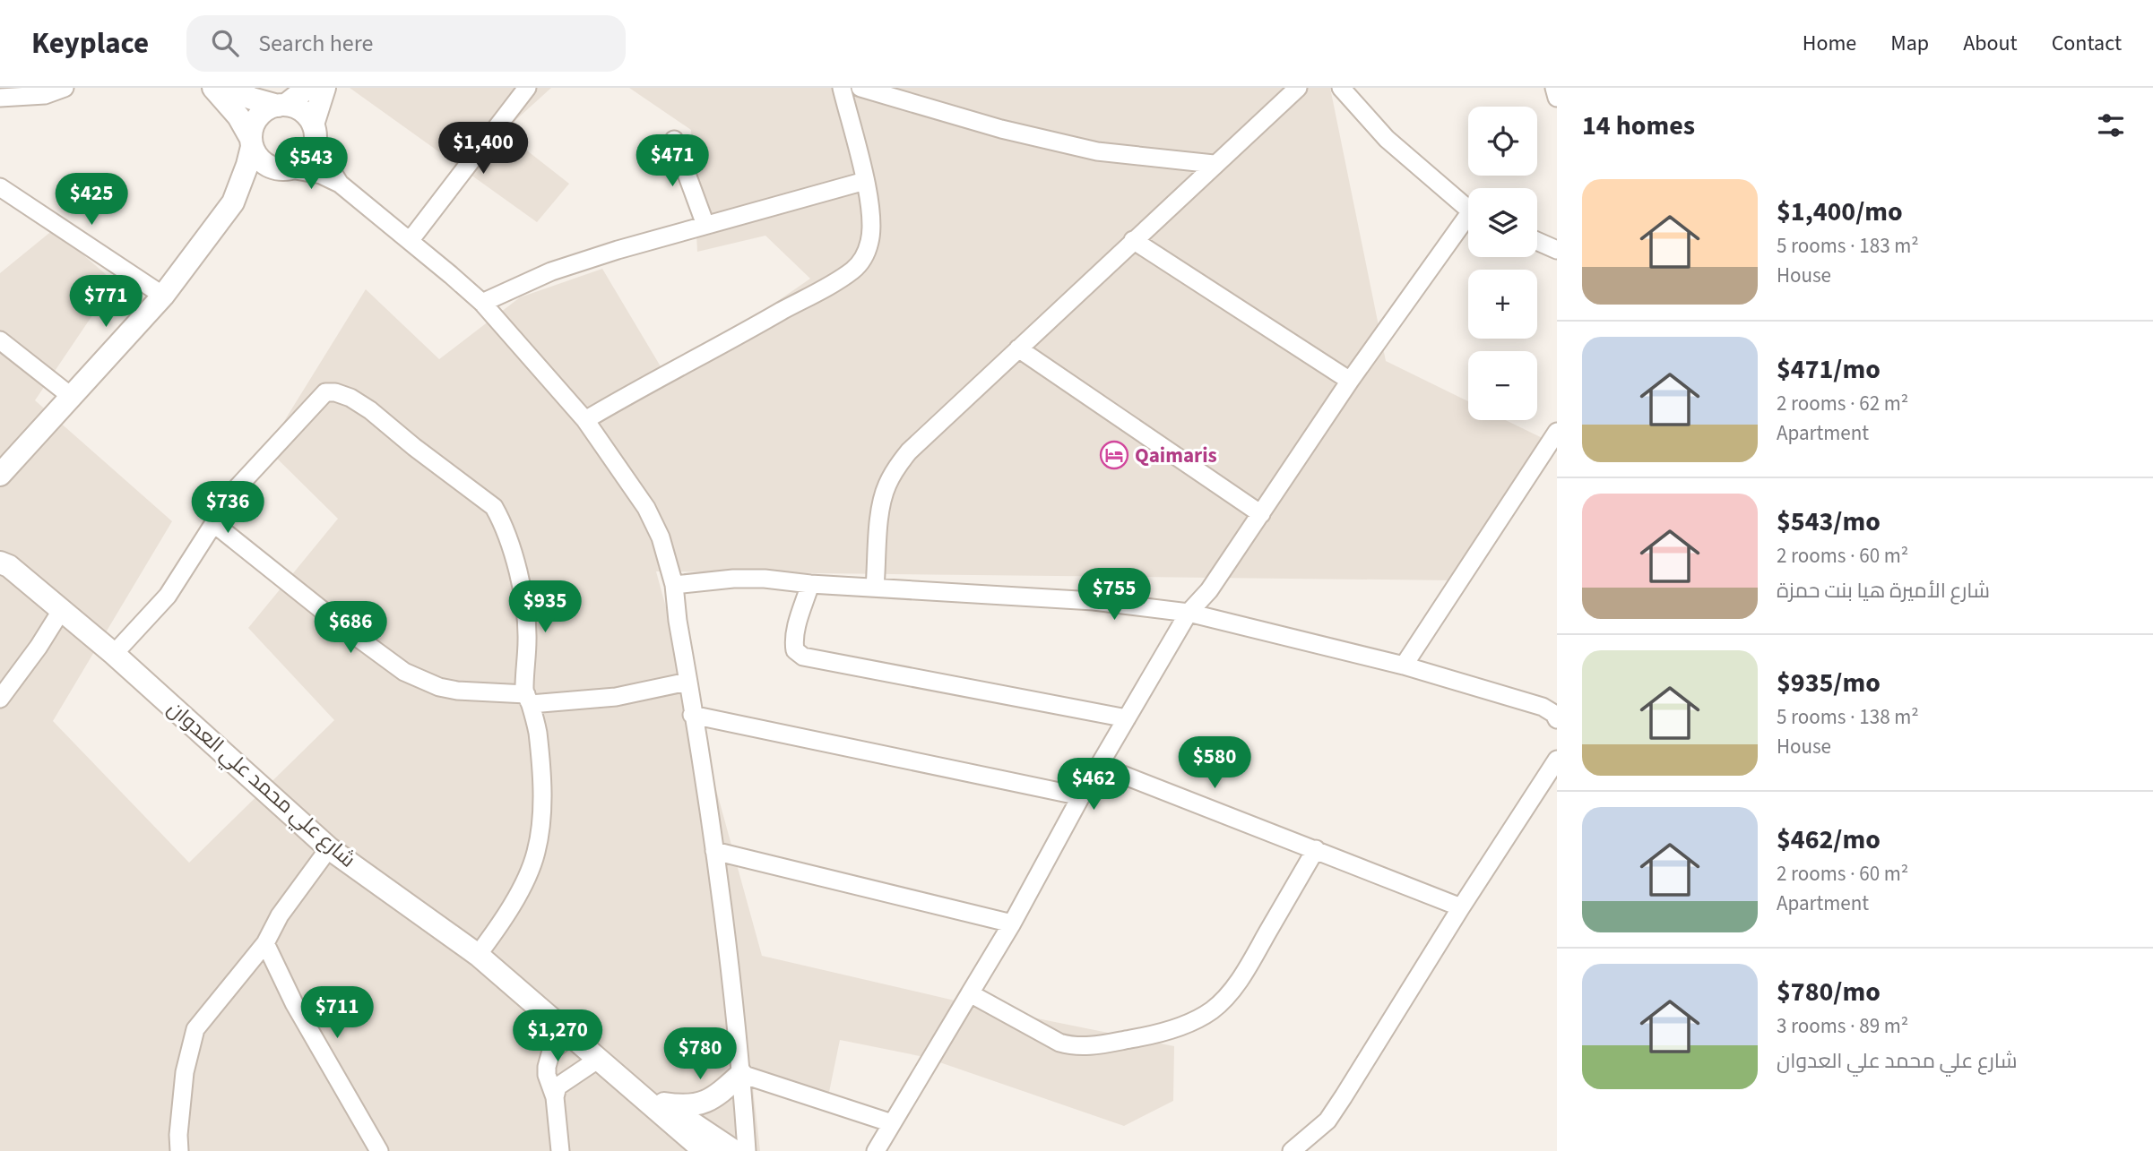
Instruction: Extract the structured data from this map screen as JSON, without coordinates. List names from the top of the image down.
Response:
{
  "streets": {
    "street": ["شارع علي محمد علي العدوان"]
  },
  "places": {
    "hotel": ["Qaimaris"]
  },
  "page": {
    "header": "Keyplace",
    "search": "Search here",
    "nav": [
      "Home",
      "Map",
      "About",
      "Contact"
    ],
    "heading": "14 homes",
    "map_buttons": ["+", "−"],
    "price": [
      "$1,400",
      "$471",
      "$543",
      "$425",
      "$771",
      "$736",
      "$755",
      "$935",
      "$686",
      "$580",
      "$462",
      "$711",
      "$1,270",
      "$780"
    ],
    "list": [
      {
        "name": "$1,400/mo",
        "note": "5 rooms · 183 m² · House"
      },
      {
        "name": "$471/mo",
        "note": "2 rooms · 62 m² · Apartment"
      },
      {
        "name": "$543/mo",
        "note": "2 rooms · 60 m² · شارع الأميرة هيا بنت حمزة"
      },
      {
        "name": "$935/mo",
        "note": "5 rooms · 138 m² · House"
      },
      {
        "name": "$462/mo",
        "note": "2 rooms · 60 m² · Apartment"
      },
      {
        "name": "$780/mo",
        "note": "3 rooms · 89 m² · شارع علي محمد علي العدوان"
      }
    ]
  }
}
